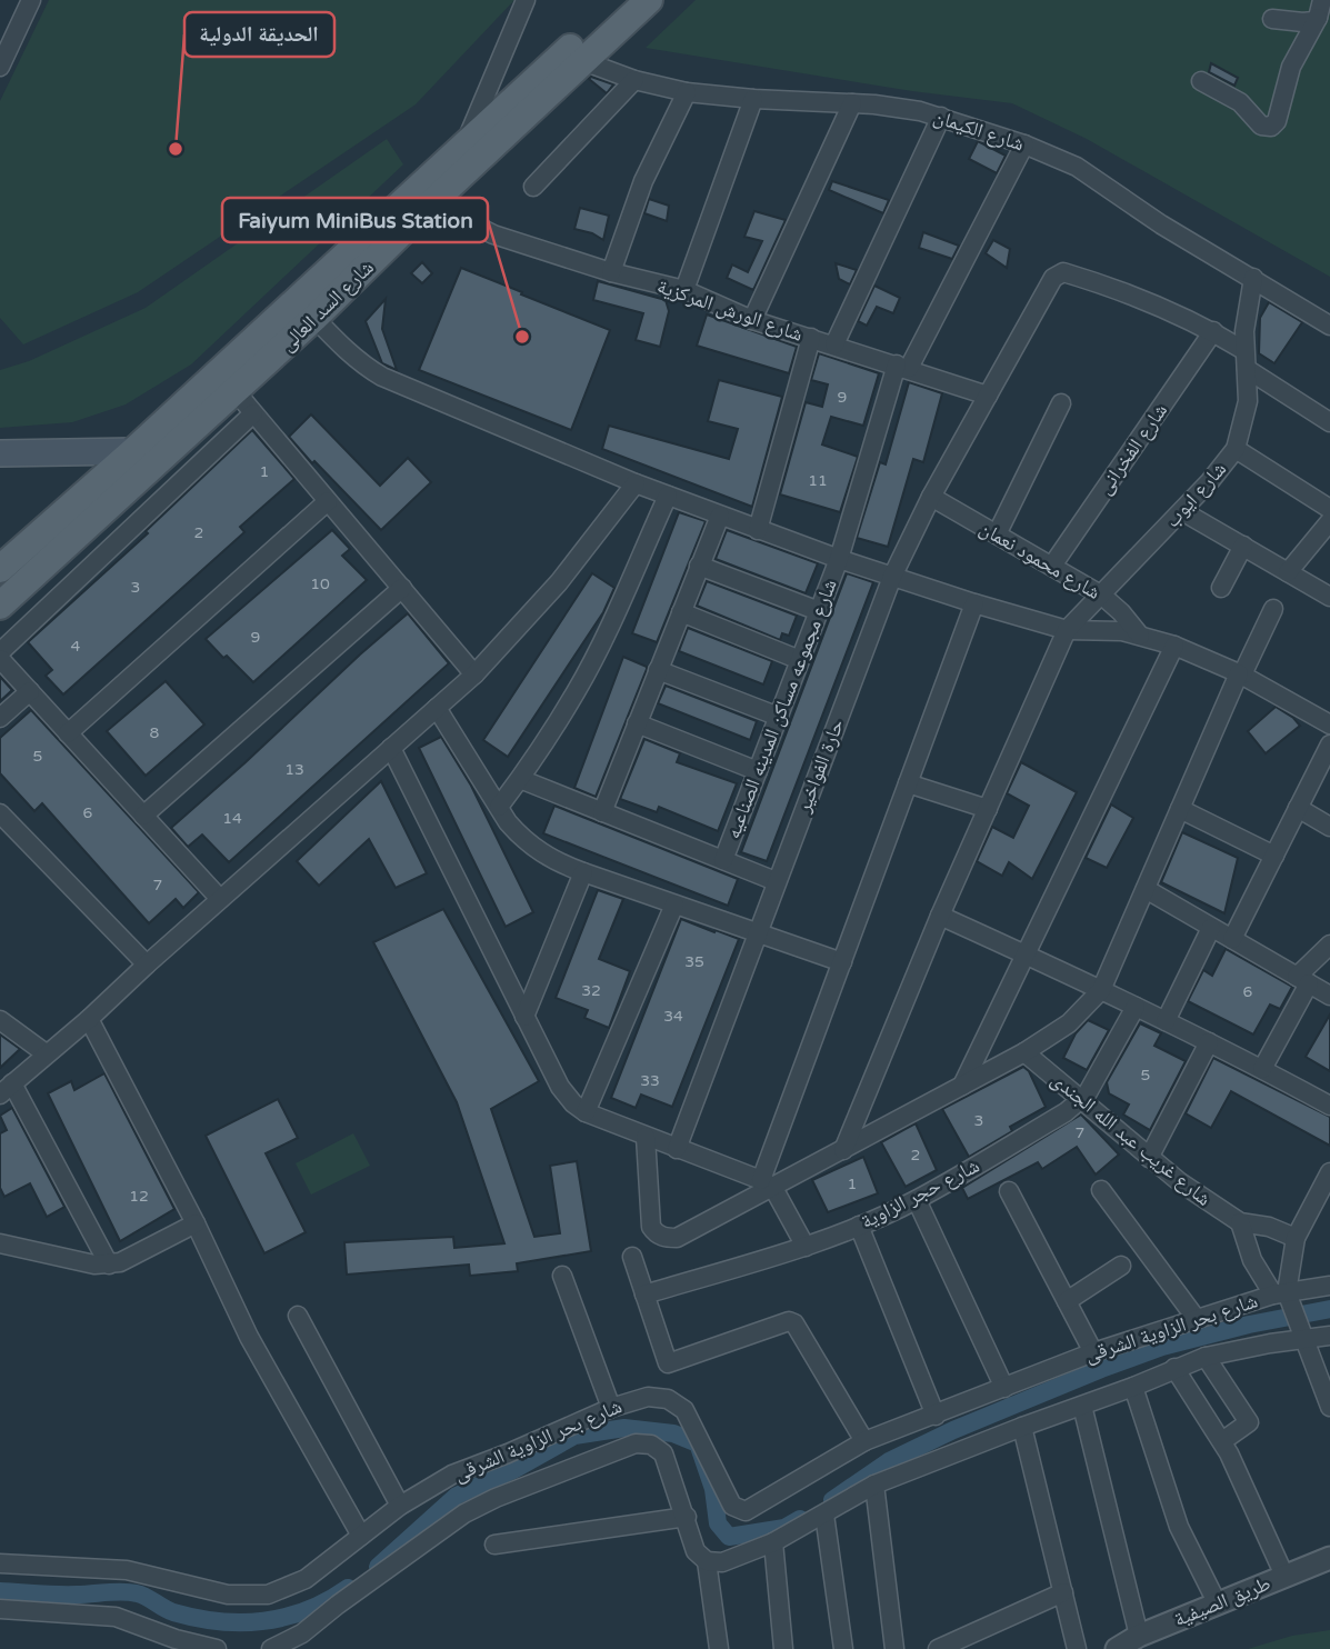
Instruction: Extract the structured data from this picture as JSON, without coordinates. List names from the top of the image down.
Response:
{
  "streets": {
    "main road": ["شارع السد العالى"],
    "street": [
      "شارع الكيمان",
      "شارع الورش المركزية",
      "شارع الفخرانى",
      "شارع ايوب",
      "شارع محمود نعمان",
      "شارع مجموعه مساكن المدينه الصناعيه",
      "حارة الفواخير",
      "شارع غريب عبد الله الجندى",
      "شارع حجر الزاوية",
      "شارع بحر الزاوية الشرقى",
      "طريق الصيفية"
    ]
  },
  "crossings": [
    ["شارع الكيمان", "شارع السد العالى"],
    ["شارع الكيمان", "شارع ايوب"],
    ["شارع الكيمان", "شارع مجموعه مساكن المدينه الصناعيه"],
    ["شارع السد العالى", "شارع الورش المركزية"],
    ["شارع السد العالى", "شارع محمود نعمان"],
    ["شارع الورش المركزية", "شارع مجموعه مساكن المدينه الصناعيه"],
    ["شارع الورش المركزية", "حارة الفواخير"],
    ["شارع الفخرانى", "شارع محمود نعمان"],
    ["شارع الفخرانى", "حارة الفواخير"],
    ["شارع ايوب", "شارع محمود نعمان"],
    ["شارع محمود نعمان", "شارع مجموعه مساكن المدينه الصناعيه"],
    ["شارع محمود نعمان", "حارة الفواخير"],
    ["شارع غريب عبد الله الجندى", "شارع حجر الزاوية"]
  ],
  "places": ["الحديقة الدولية", "Faiyum MiniBus Station"],
  "house_numbers": [
    "9",
    "1",
    "11",
    "2",
    "10",
    "3",
    "9",
    "4",
    "8",
    "5",
    "13",
    "6",
    "14",
    "7",
    "35",
    "32",
    "6",
    "34",
    "5",
    "33",
    "3",
    "7",
    "2",
    "1",
    "12"
  ]
}
